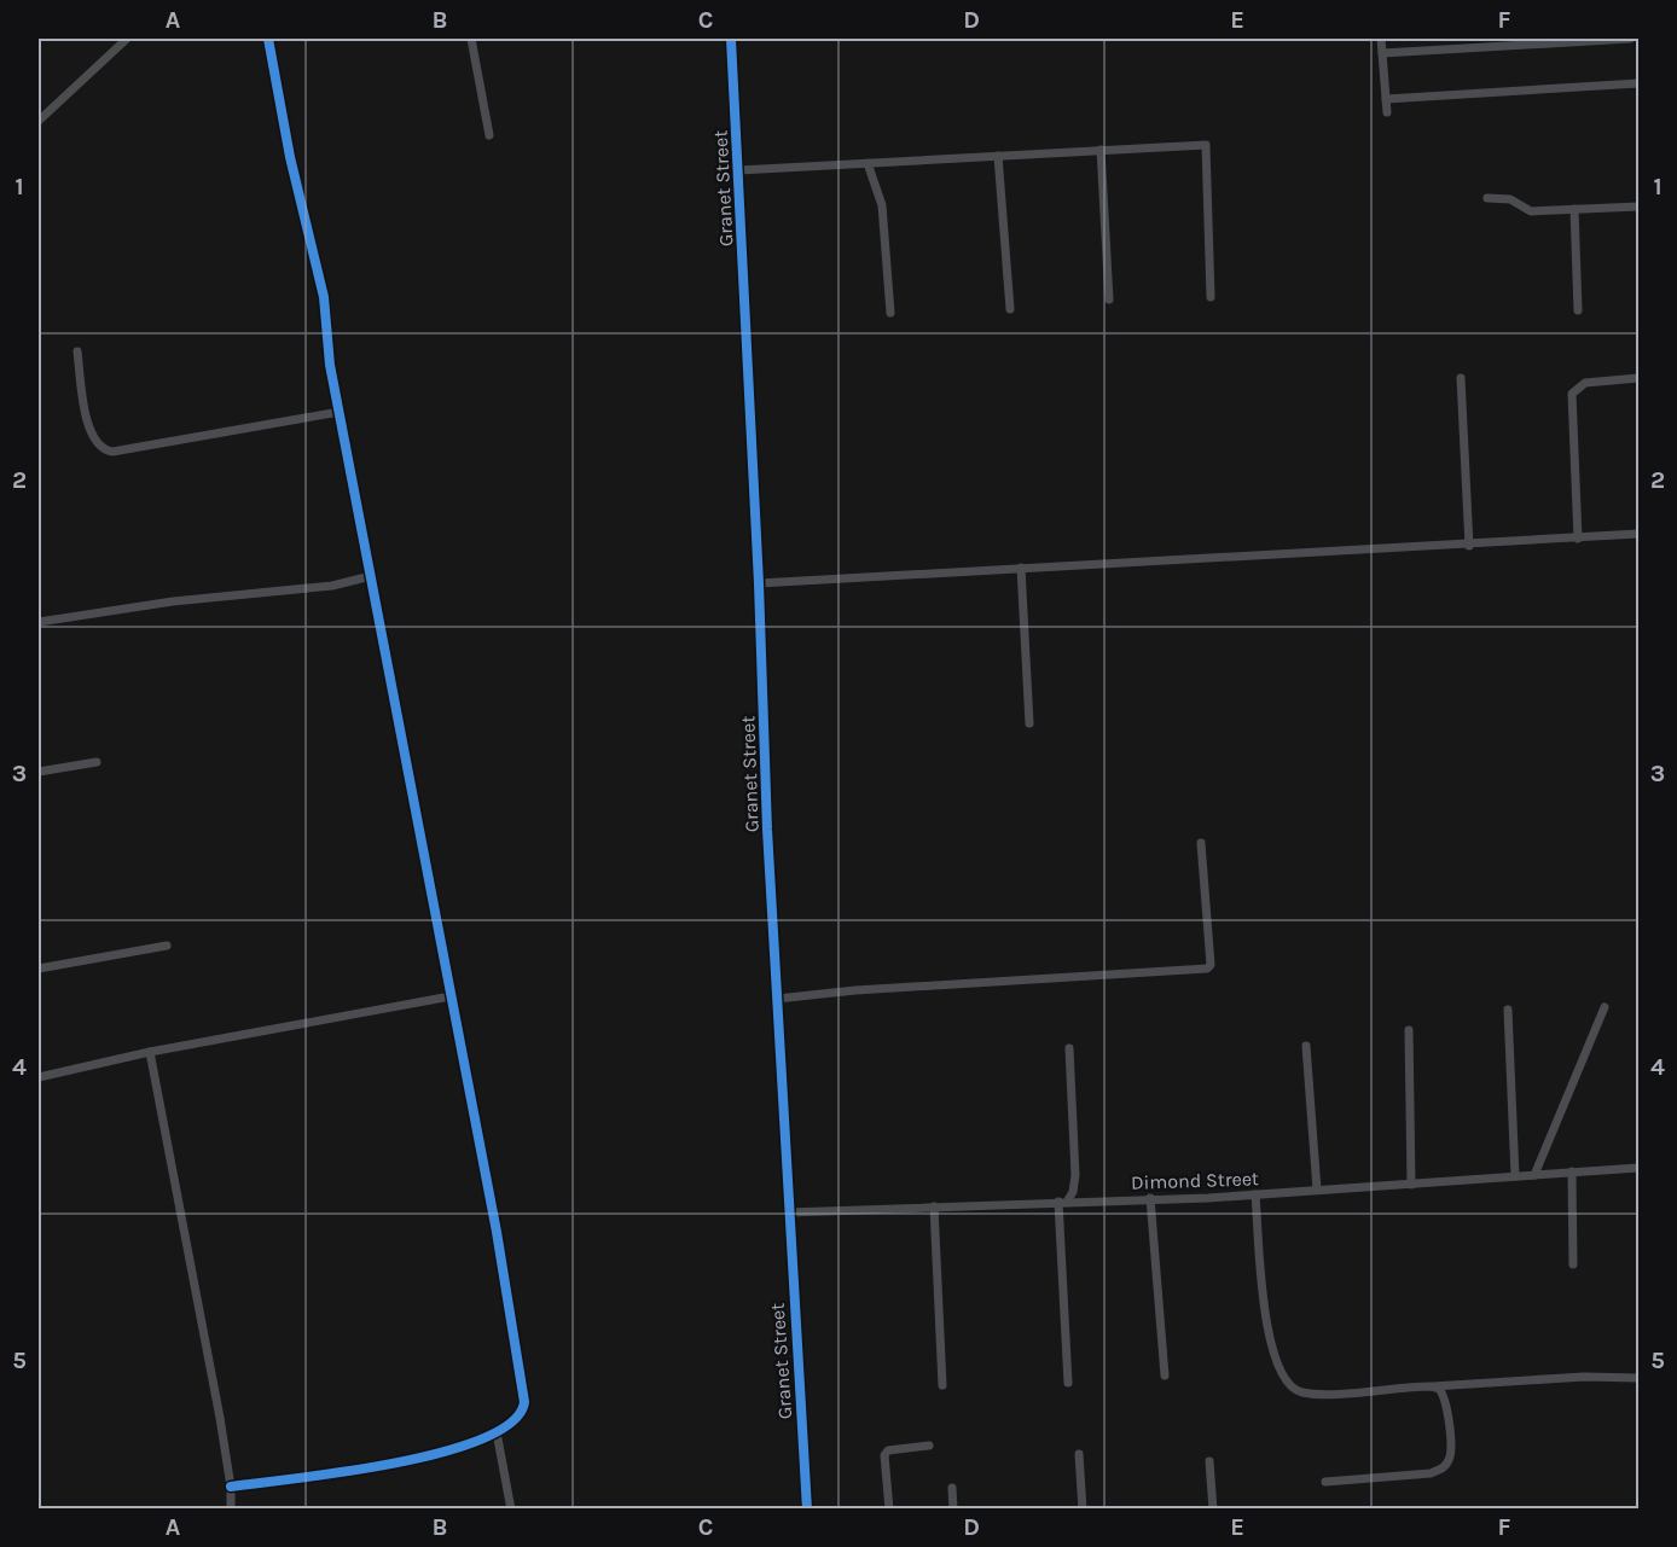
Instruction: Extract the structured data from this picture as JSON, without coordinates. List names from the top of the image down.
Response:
{
  "streets": {
    "street": ["Granet Street", "Dimond Street"]
  },
  "crossings": [
    ["Granet Street", "Dimond Street"]
  ],
  "grid": {
    "columns": [
      "A",
      "B",
      "C",
      "D",
      "E",
      "F"
    ],
    "rows": [
      "1",
      "2",
      "3",
      "4",
      "5"
    ]
  }
}
